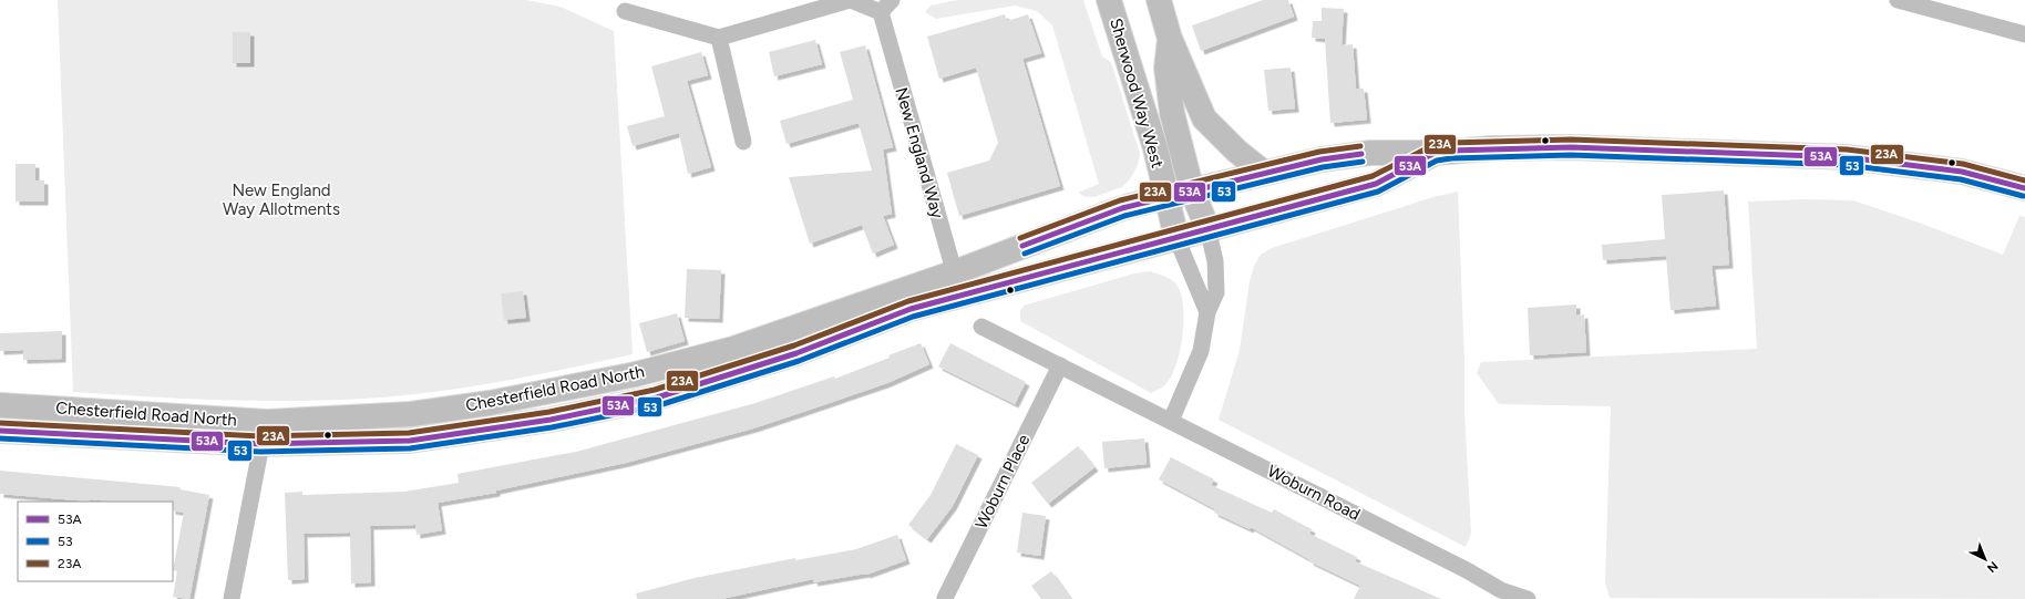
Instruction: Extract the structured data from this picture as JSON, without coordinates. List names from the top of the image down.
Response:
{
  "streets": {
    "main road": ["Sherwood Way West", "Chesterfield Road North"],
    "street": ["New England Way", "Woburn Place", "Woburn Road"]
  },
  "crossings": [
    ["Sherwood Way West", "Chesterfield Road North"],
    ["New England Way", "Chesterfield Road North"],
    ["Woburn Place", "Woburn Road"]
  ],
  "parks": ["New England Way Allotments"],
  "lines": ["transit line 23A", "transit line 53A", "transit line 53"],
  "legend": ["53A", "53", "23A"],
  "north": "bottom right"
}
